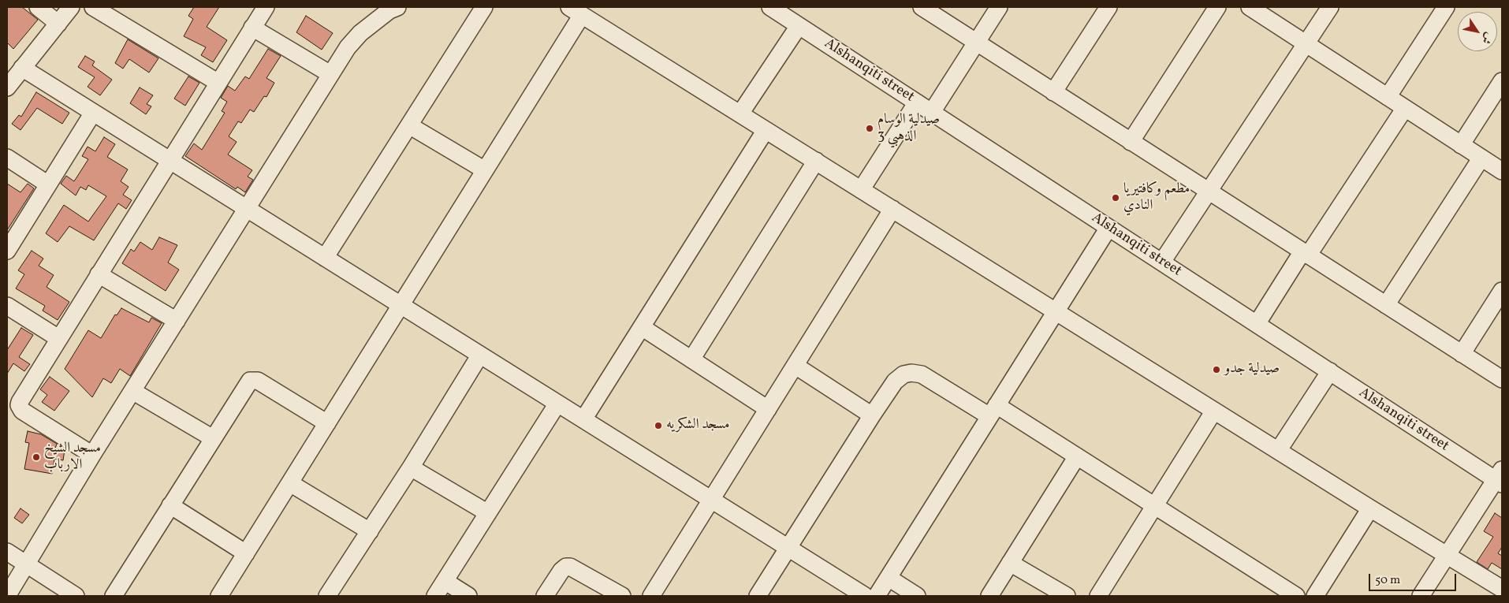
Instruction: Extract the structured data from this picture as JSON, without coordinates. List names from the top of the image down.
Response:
{
  "streets": {
    "street": ["Alshanqiti street"]
  },
  "places": [
    "صيدلية الوسام الذهبي 3",
    "مطعم وكافتيريا النادي",
    "صيدلية جدو",
    "مسجد الشكريه",
    "مسجد الشيخ الارباب"
  ],
  "scale_bar": "50 m",
  "north": "bottom right"
}
